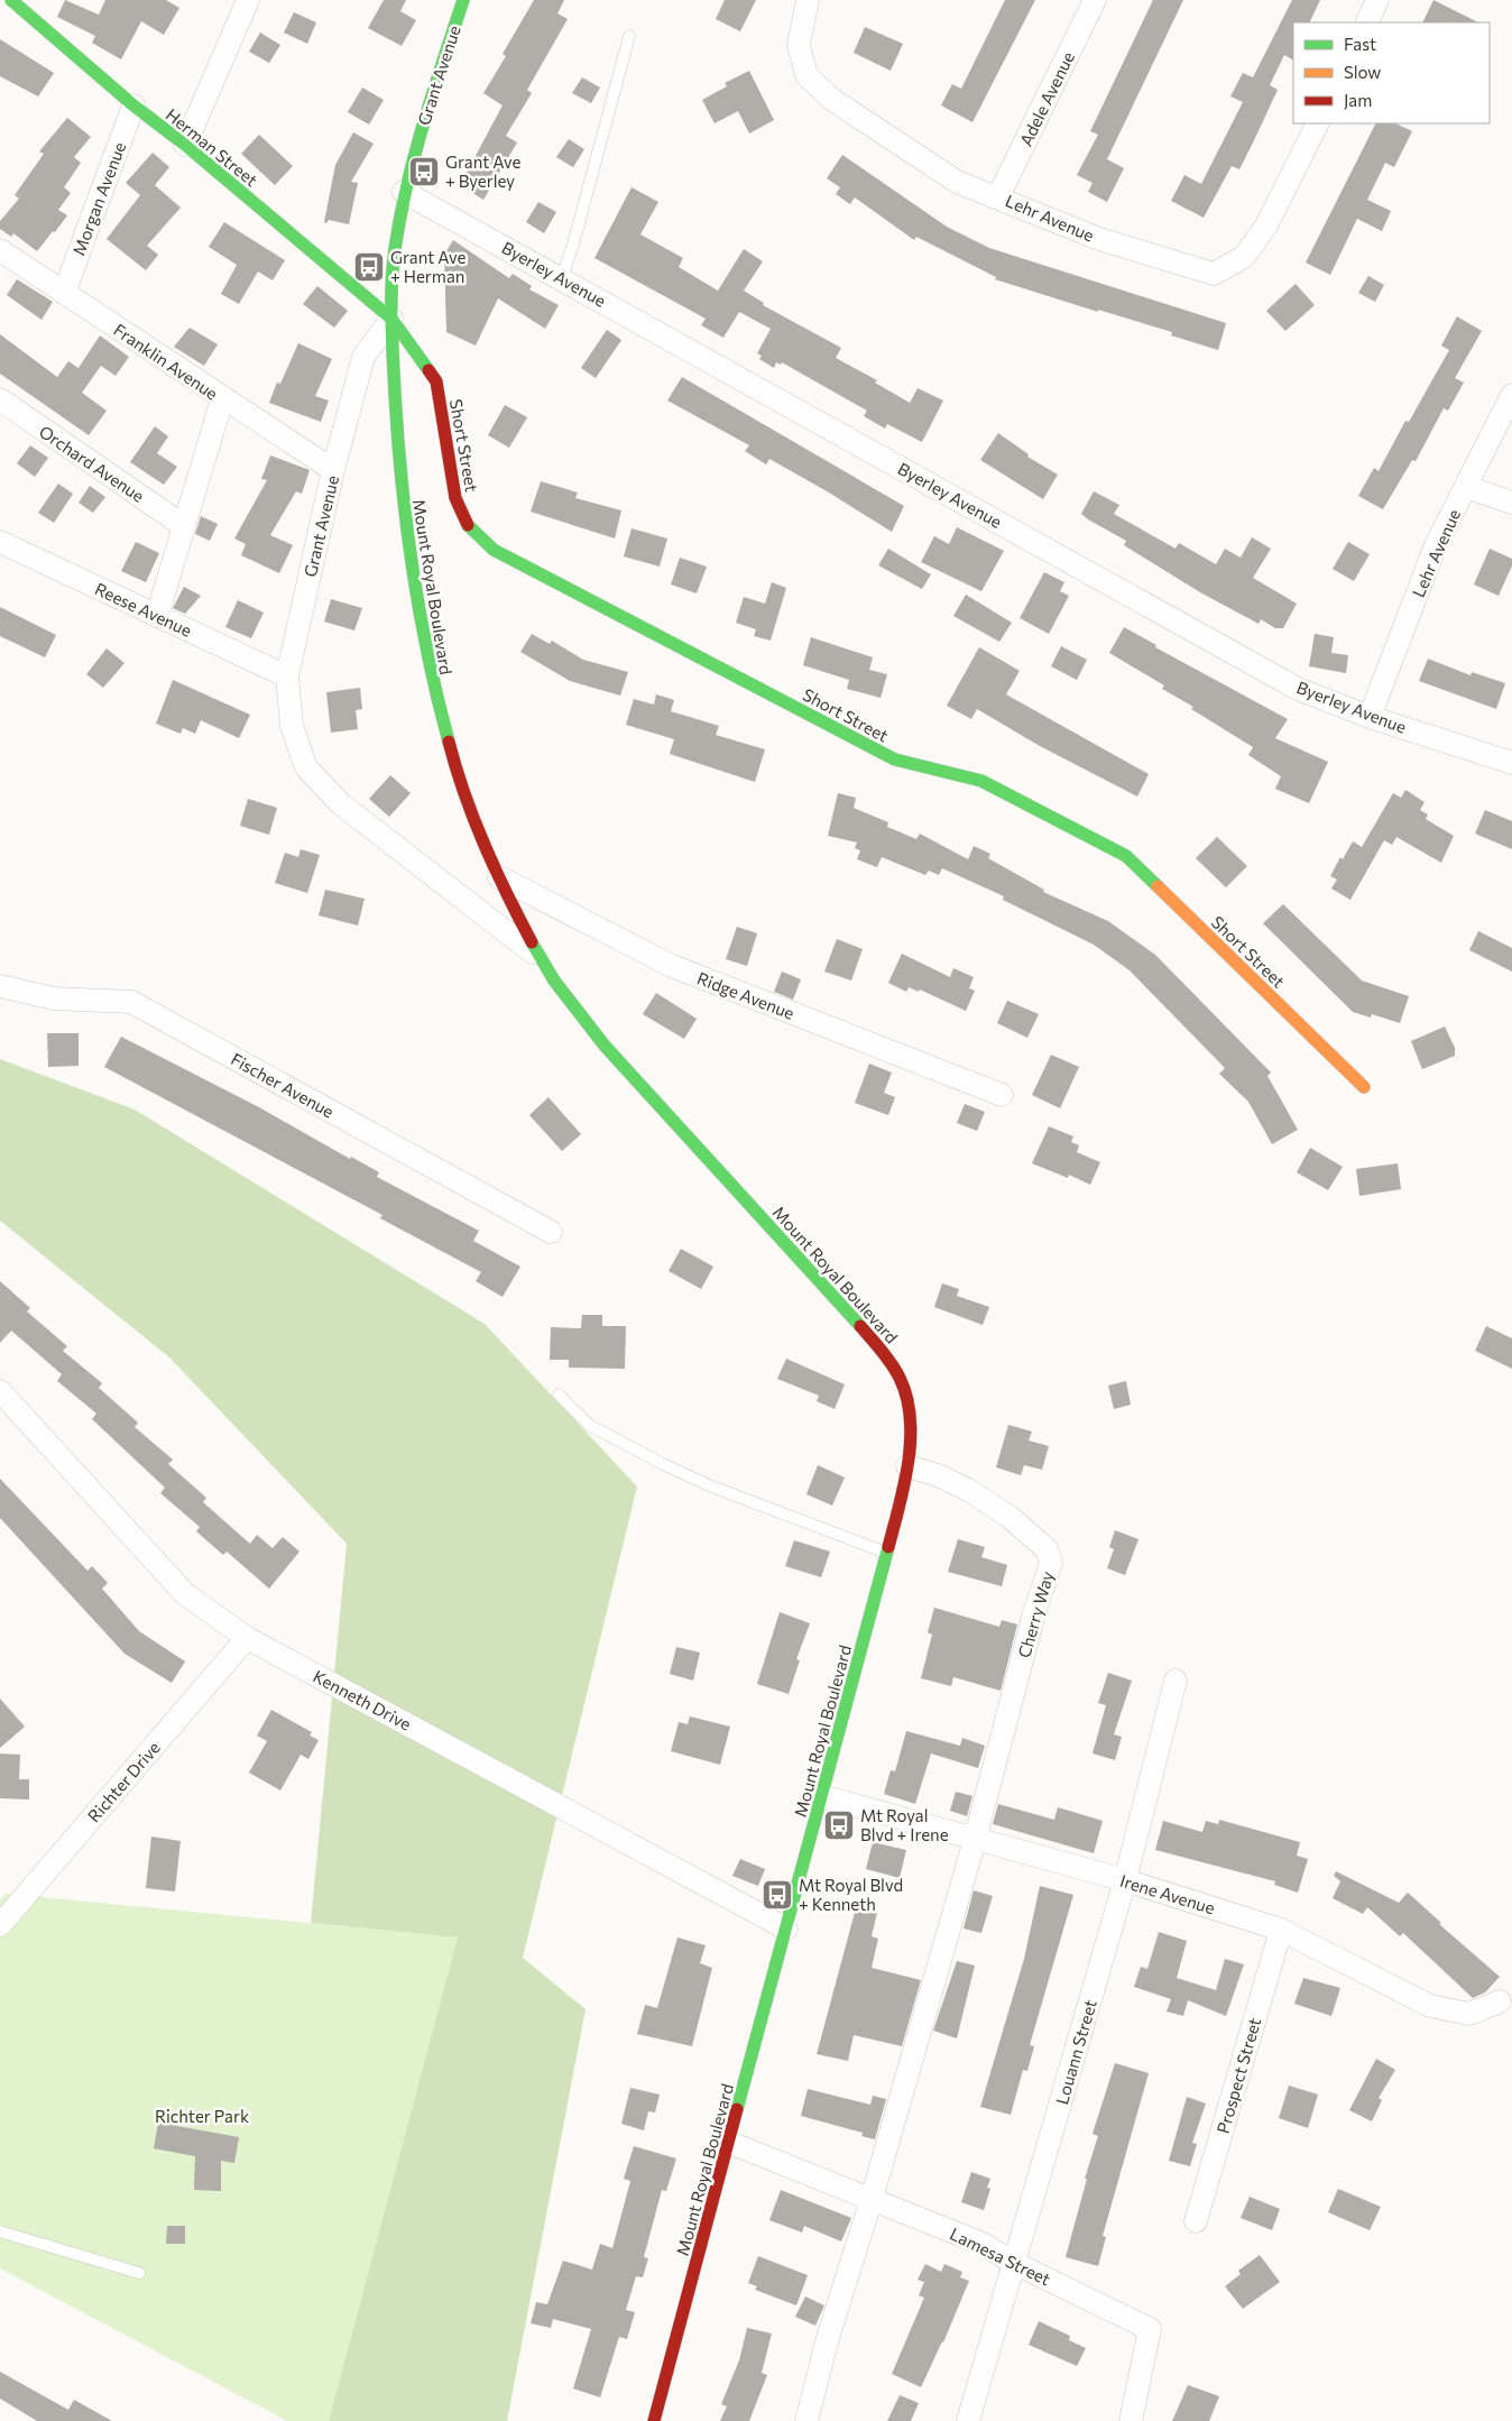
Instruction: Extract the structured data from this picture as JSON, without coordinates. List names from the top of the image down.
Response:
{
  "streets": {
    "main road": [
      "Grant Avenue",
      "Herman Street",
      "Short Street",
      "Mount Royal Boulevard"
    ],
    "street": [
      "Adele Avenue",
      "Morgan Avenue",
      "Lehr Avenue",
      "Byerley Avenue",
      "Franklin Avenue",
      "Orchard Avenue",
      "Reese Avenue",
      "Ridge Avenue",
      "Fischer Avenue",
      "Cherry Way",
      "Kenneth Drive",
      "Richter Drive",
      "Irene Avenue",
      "Louann Street",
      "Prospect Street",
      "Lamesa Street"
    ]
  },
  "crossings": [
    ["Grant Avenue", "Herman Street"],
    ["Grant Avenue", "Byerley Avenue"],
    ["Grant Avenue", "Franklin Avenue"],
    ["Grant Avenue", "Short Street"],
    ["Grant Avenue", "Mount Royal Boulevard"],
    ["Grant Avenue", "Reese Avenue"],
    ["Adele Avenue", "Lehr Avenue"],
    ["Herman Street", "Morgan Avenue"],
    ["Herman Street", "Short Street"],
    ["Herman Street", "Mount Royal Boulevard"],
    ["Morgan Avenue", "Franklin Avenue"],
    ["Lehr Avenue", "Byerley Avenue"],
    ["Short Street", "Mount Royal Boulevard"],
    ["Mount Royal Boulevard", "Ridge Avenue"],
    ["Mount Royal Boulevard", "Cherry Way"],
    ["Mount Royal Boulevard", "Kenneth Drive"],
    ["Mount Royal Boulevard", "Irene Avenue"],
    ["Mount Royal Boulevard", "Lamesa Street"],
    ["Cherry Way", "Irene Avenue"],
    ["Cherry Way", "Lamesa Street"],
    ["Kenneth Drive", "Richter Drive"],
    ["Irene Avenue", "Louann Street"],
    ["Irene Avenue", "Prospect Street"],
    ["Louann Street", "Lamesa Street"]
  ],
  "parks": ["Richter Park"],
  "places": {
    "bus stop": [
      "Grant Ave + Byerley",
      "Grant Ave + Herman",
      "Mt Royal Blvd + Irene",
      "Mt Royal Blvd + Kenneth"
    ]
  },
  "legend": ["Fast", "Slow", "Jam"]
}
